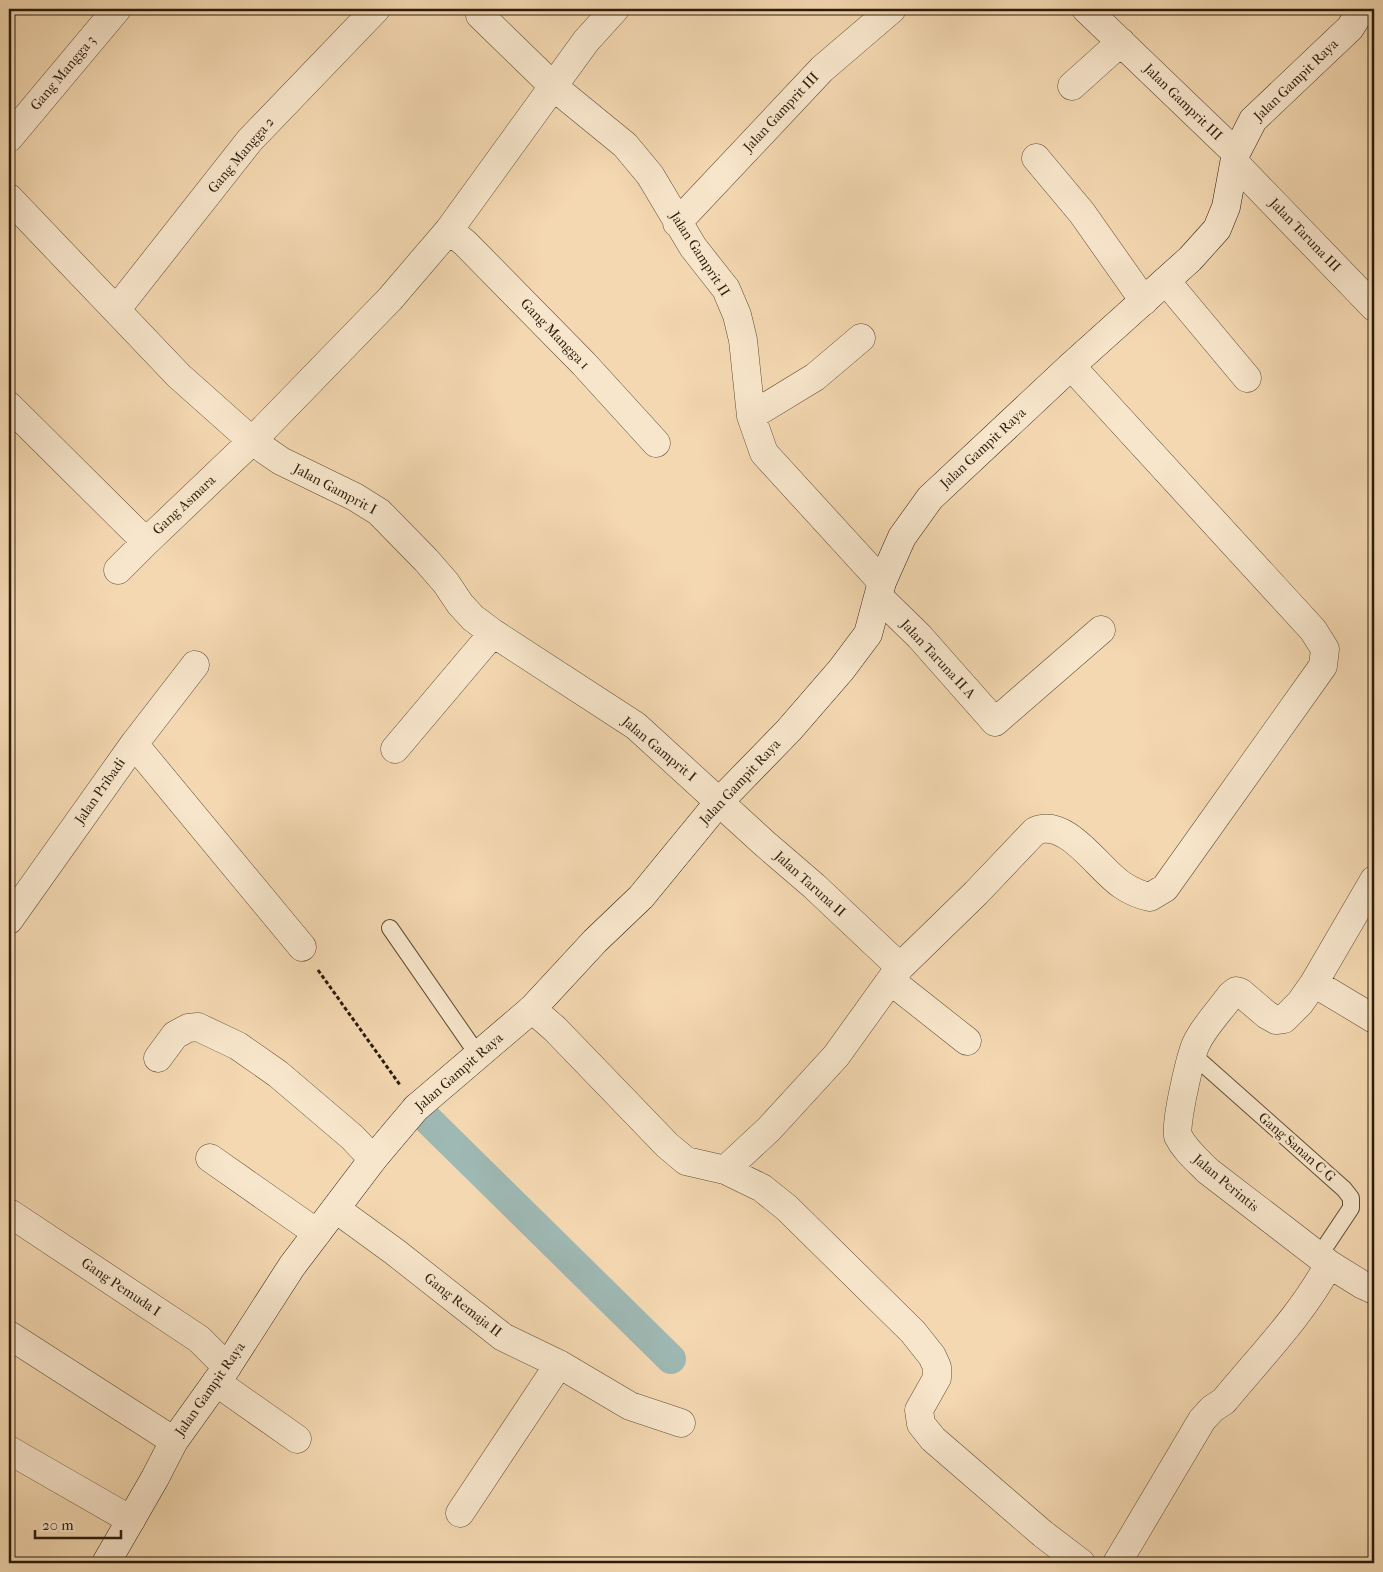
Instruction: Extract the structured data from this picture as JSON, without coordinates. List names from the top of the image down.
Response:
{
  "streets": {
    "street": [
      "Gang Mangga 3",
      "Jalan Gampit Raya",
      "Jalan Gamprit III",
      "Gang Mangga 2",
      "Jalan Taruna III",
      "Jalan Gamprit II",
      "Gang Mangga 1",
      "Jalan Gamprit I",
      "Gang Asmara",
      "Jalan Taruna II A",
      "Jalan Pribadi",
      "Jalan Taruna II",
      "Jalan Perintis",
      "Gang Pemuda I",
      "Gang Remaja II"
    ],
    "lane": ["Gang Sanan C G"]
  },
  "crossings": [
    ["Jalan Gampit Raya", "Jalan Gamprit III"],
    ["Jalan Gampit Raya", "Jalan Taruna III"],
    ["Jalan Gampit Raya", "Jalan Gamprit II"],
    ["Jalan Gampit Raya", "Jalan Gamprit I"],
    ["Jalan Gampit Raya", "Jalan Taruna II A"],
    ["Jalan Gampit Raya", "Jalan Taruna II"],
    ["Jalan Gampit Raya", "Gang Pemuda I"],
    ["Jalan Gampit Raya", "Gang Remaja II"],
    ["Jalan Gamprit III", "Jalan Taruna III"],
    ["Jalan Gamprit III", "Jalan Gamprit II"],
    ["Gang Mangga 2", "Jalan Gamprit I"],
    ["Jalan Gamprit II", "Jalan Taruna II A"],
    ["Jalan Gamprit I", "Gang Asmara"],
    ["Jalan Gamprit I", "Jalan Taruna II"],
    ["Gang Sanan C G", "Jalan Perintis"]
  ],
  "scale_bar": "20 m"
}
